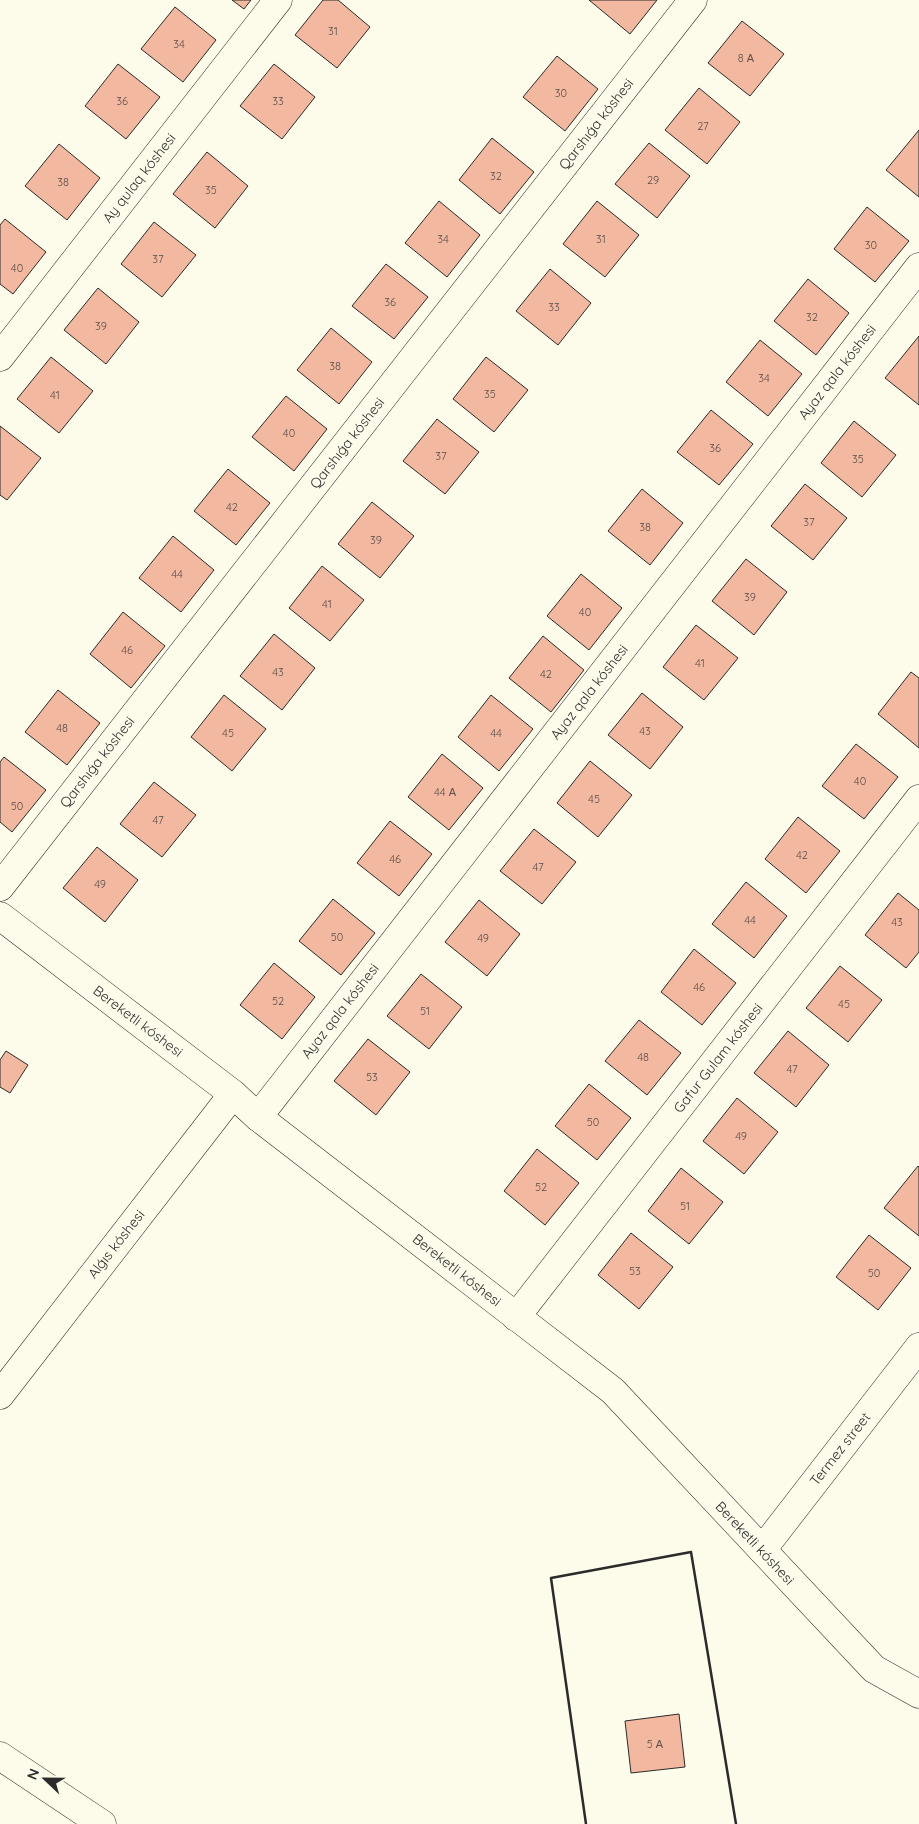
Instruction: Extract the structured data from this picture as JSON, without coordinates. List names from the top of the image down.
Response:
{
  "streets": {
    "street": [
      "Qarshıǵa kóshesi",
      "Ay qulaq kóshesi",
      "Ayaz qala kóshesi",
      "Bereketli kóshesi",
      "Gafur Gulam kóshesi",
      "Alǵıs kóshesi",
      "Termez street"
    ]
  },
  "crossings": [
    ["Ayaz qala kóshesi", "Bereketli kóshesi"],
    ["Bereketli kóshesi", "Gafur Gulam kóshesi"],
    ["Bereketli kóshesi", "Alǵıs kóshesi"],
    ["Bereketli kóshesi", "Termez street"]
  ],
  "house_numbers": [
    "31",
    "34",
    "8 А",
    "30",
    "36",
    "33",
    "27",
    "32",
    "29",
    "38",
    "35",
    "34",
    "31",
    "30",
    "37",
    "40",
    "36",
    "33",
    "32",
    "39",
    "38",
    "34",
    "35",
    "41",
    "40",
    "36",
    "37",
    "35",
    "42",
    "37",
    "38",
    "39",
    "44",
    "39",
    "41",
    "40",
    "46",
    "41",
    "43",
    "42",
    "48",
    "43",
    "45",
    "44",
    "40",
    "44 А",
    "45",
    "50",
    "47",
    "42",
    "46",
    "47",
    "49",
    "44",
    "43",
    "50",
    "49",
    "46",
    "52",
    "45",
    "51",
    "48",
    "47",
    "53",
    "50",
    "49",
    "52",
    "51",
    "53",
    "50",
    "5 А"
  ],
  "north": "left"
}
